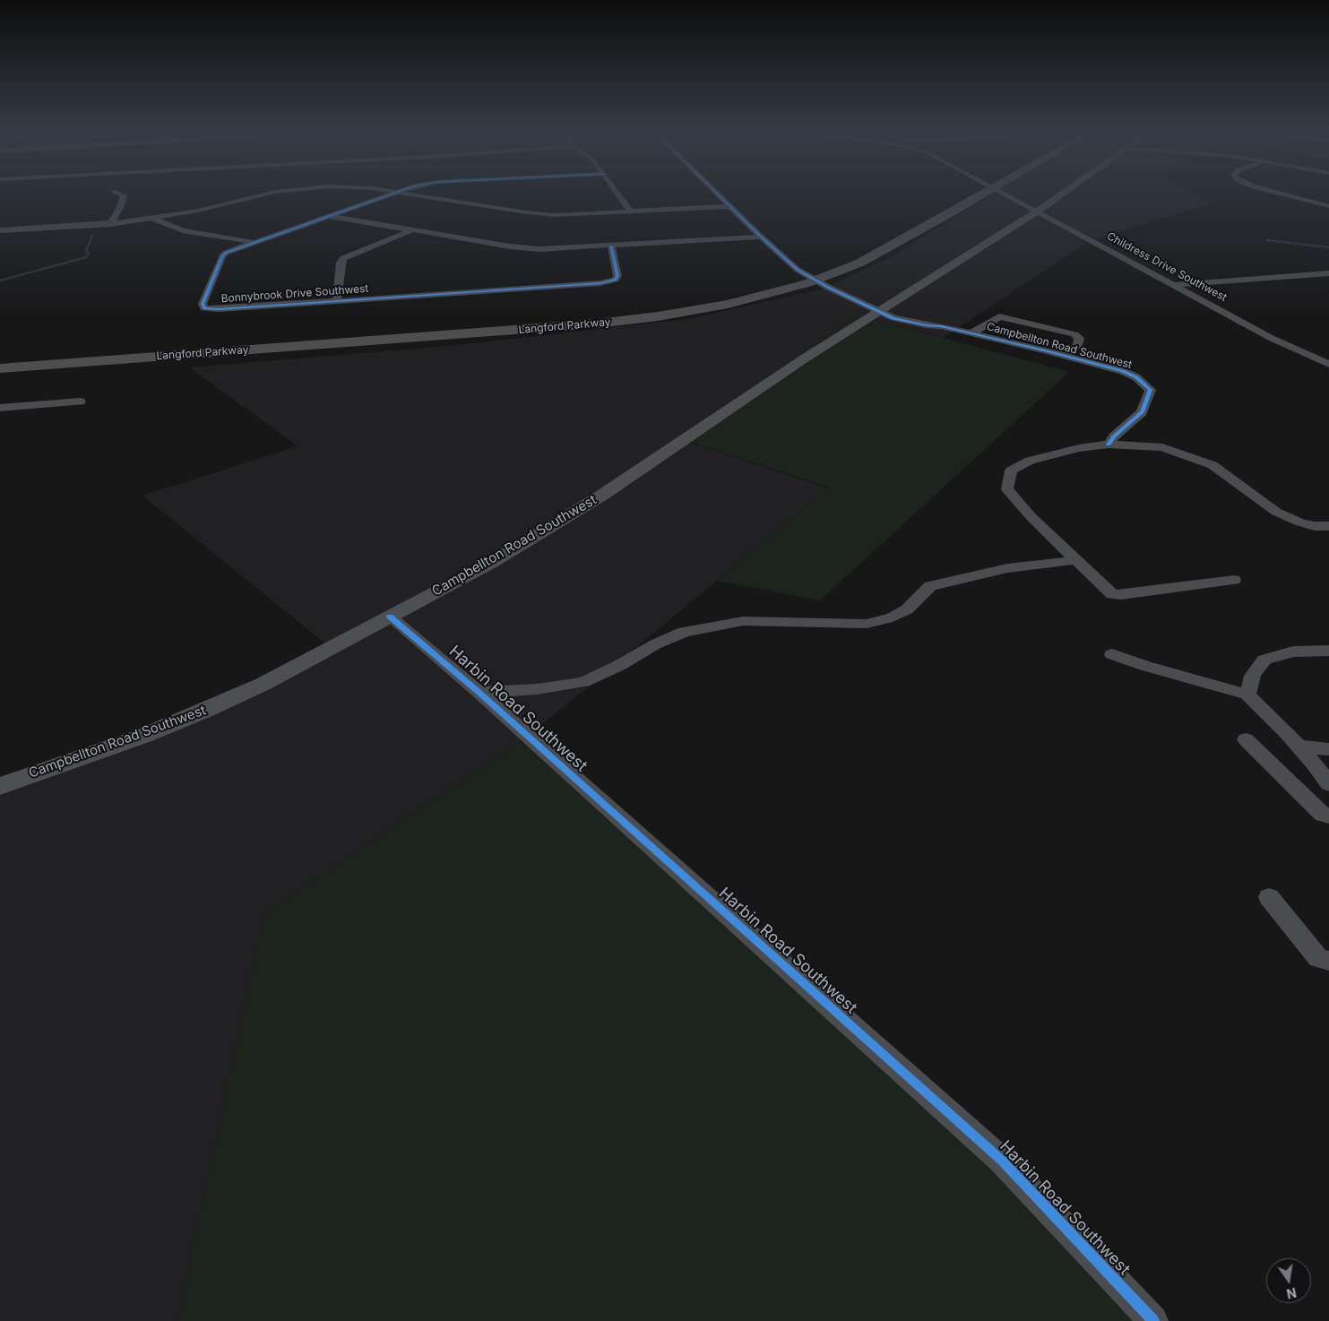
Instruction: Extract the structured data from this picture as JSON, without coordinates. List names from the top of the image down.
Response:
{
  "streets": {
    "highway": ["Langford Parkway"],
    "main road": ["Campbellton Road Southwest"],
    "street": ["Childress Drive Southwest", "Bonnybrook Drive Southwest", "Harbin Road Southwest"]
  },
  "crossings": [
    ["Childress Drive Southwest", "Campbellton Road Southwest"],
    ["Campbellton Road Southwest", "Harbin Road Southwest"]
  ],
  "north": "bottom"
}
